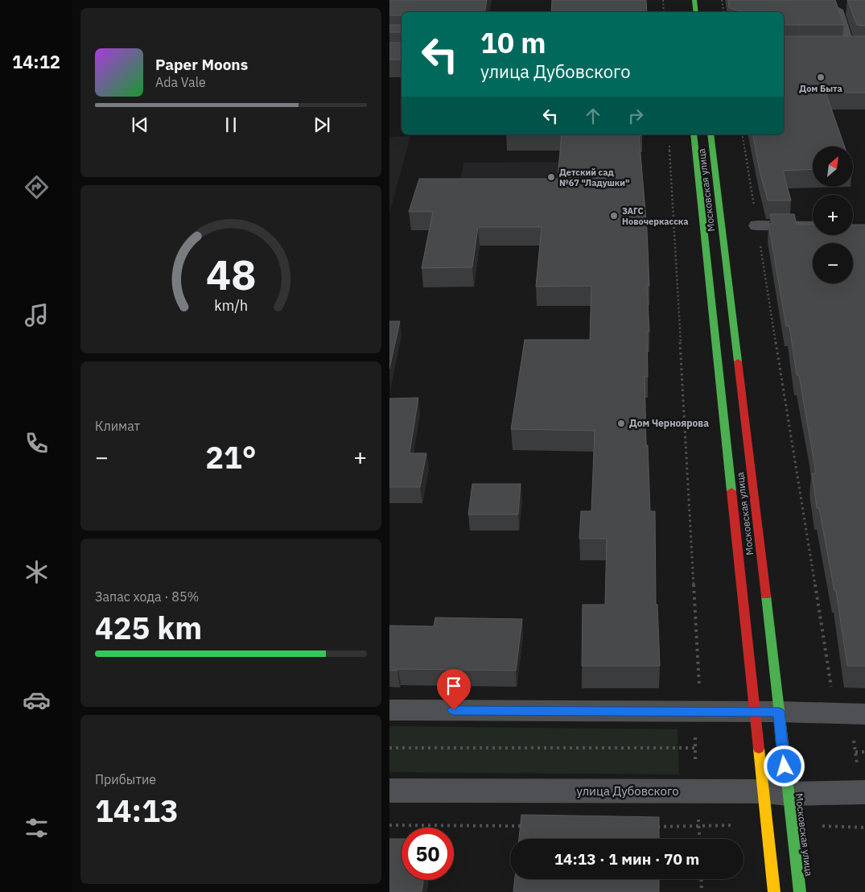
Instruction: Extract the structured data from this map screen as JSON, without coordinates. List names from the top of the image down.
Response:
{
  "streets": {
    "main road": ["Московская улица"],
    "street": ["улица Дубовского"]
  },
  "crossings": [
    ["Московская улица", "улица Дубовского"]
  ],
  "places": [
    "Дом Быта",
    "Детский сад №67 \"Ладушки\"",
    "ЗАГС Новочеркасска",
    "Дом Черноярова"
  ],
  "north": "top right",
  "page": {
    "tabs": "14:12",
    "turn": ["10 m", "улица Дубовского"],
    "song": ["Paper Moons", "Ada Vale"],
    "map_buttons": ["+", "−"],
    "tile": [
      "Климат",
      ["Запас хода · 85%", "425 km"],
      ["Прибытие", "14:13"]
    ],
    "heat": ["−", "21°", "+"],
    "limit": "50",
    "trip": "14:13 · 1 мин · 70 m",
    "gauge": ["48", "km/h"]
  }
}
